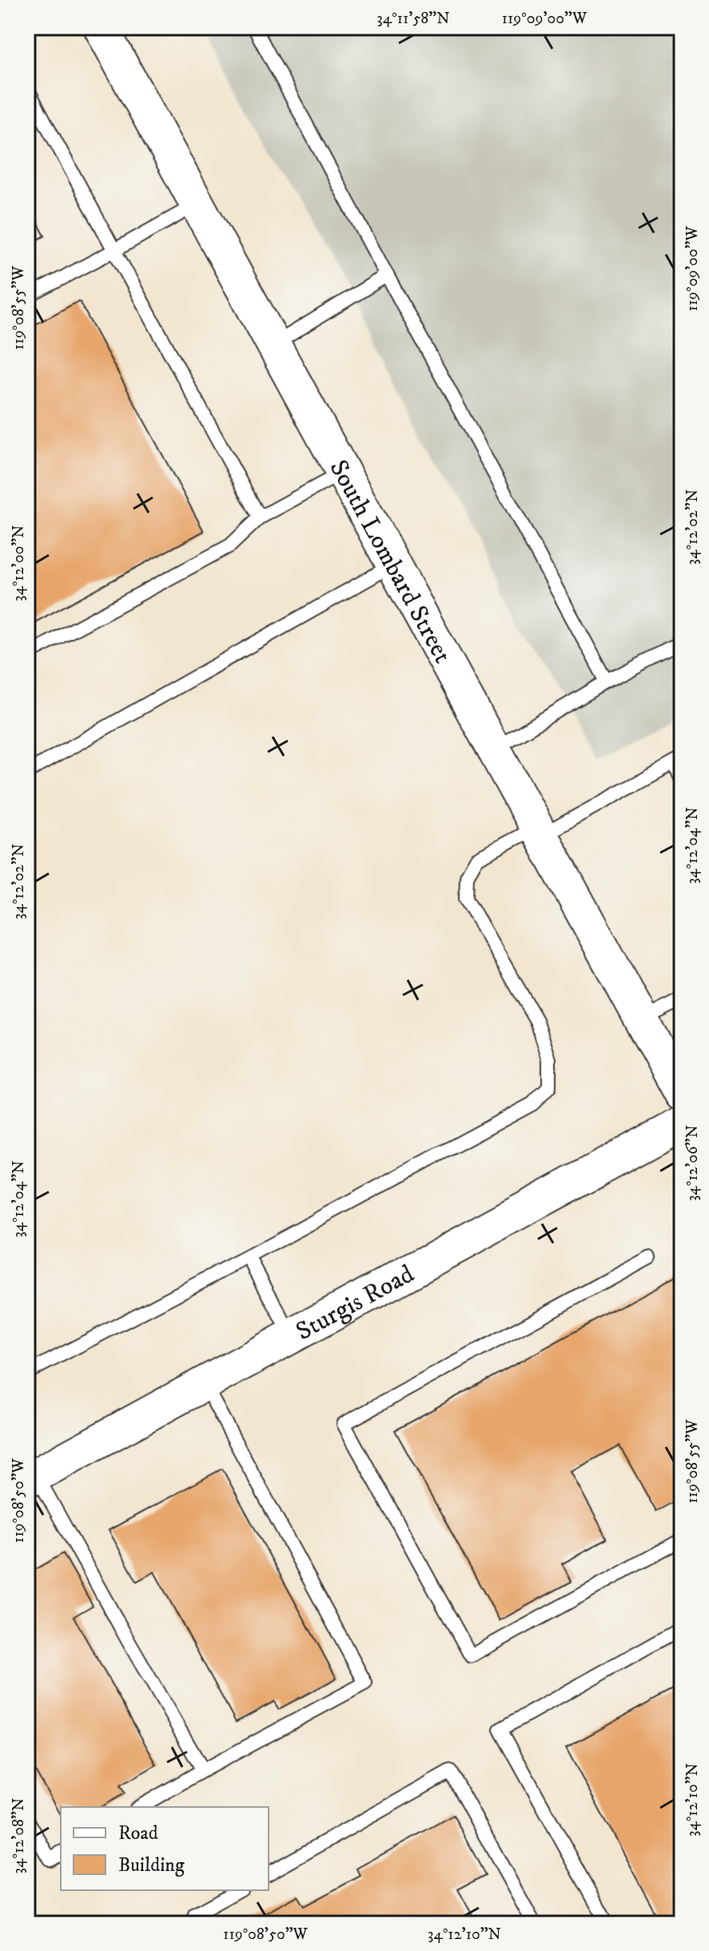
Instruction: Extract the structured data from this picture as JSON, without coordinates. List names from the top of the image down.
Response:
{
  "streets": {
    "street": ["South Lombard Street", "Sturgis Road"]
  },
  "legend": ["Road", "Building"],
  "coordinates": [
    "34°11'58\"N",
    "119°09'00\"W",
    "119°08'55\"W",
    "34°12'02\"N",
    "34°12'00\"N",
    "34°12'04\"N",
    "34°12'06\"N",
    "119°08'50\"W",
    "34°12'10\"N",
    "34°12'08\"N"
  ]
}
